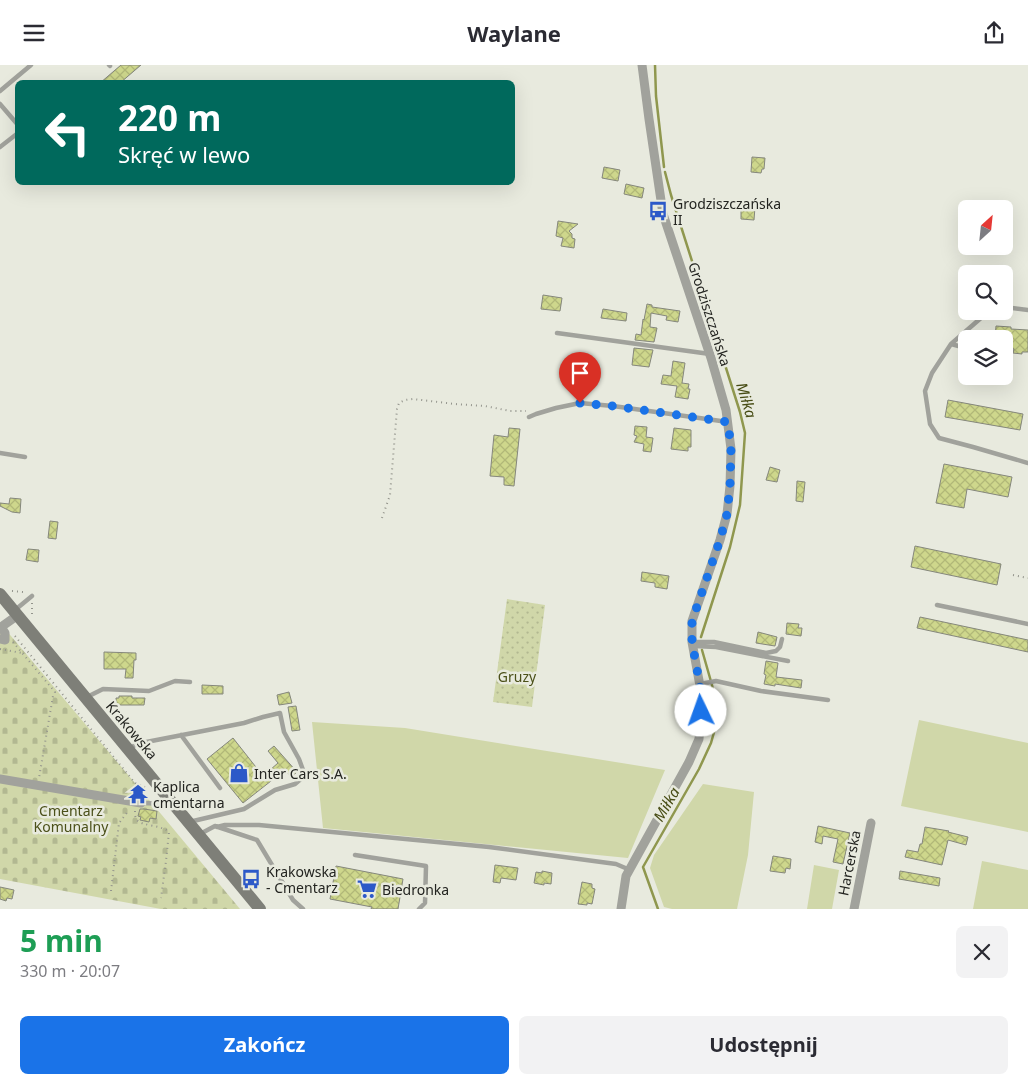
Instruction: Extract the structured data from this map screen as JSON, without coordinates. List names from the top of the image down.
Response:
{
  "streets": {
    "main road": ["Krakowska"],
    "street": ["Grodziszczańska", "Harcerska"]
  },
  "water": ["Miłka"],
  "parks": ["Gruzy", "Cmentarz Komunalny"],
  "places": {
    "bus stop": ["Grodziszczańska II", "Krakowska - Cmentarz"],
    "shop": ["Inter Cars S.A."],
    "temple": ["Kaplica cmentarna"],
    "supermarket": ["Biedronka"]
  },
  "north": "top right",
  "page": {
    "header": "Waylane",
    "turn": ["220 m", "Skręć w lewo"],
    "heading": ["5 min", "330 m · 20:07"],
    "buttons": ["Zakończ", "Udostępnij"]
  }
}
